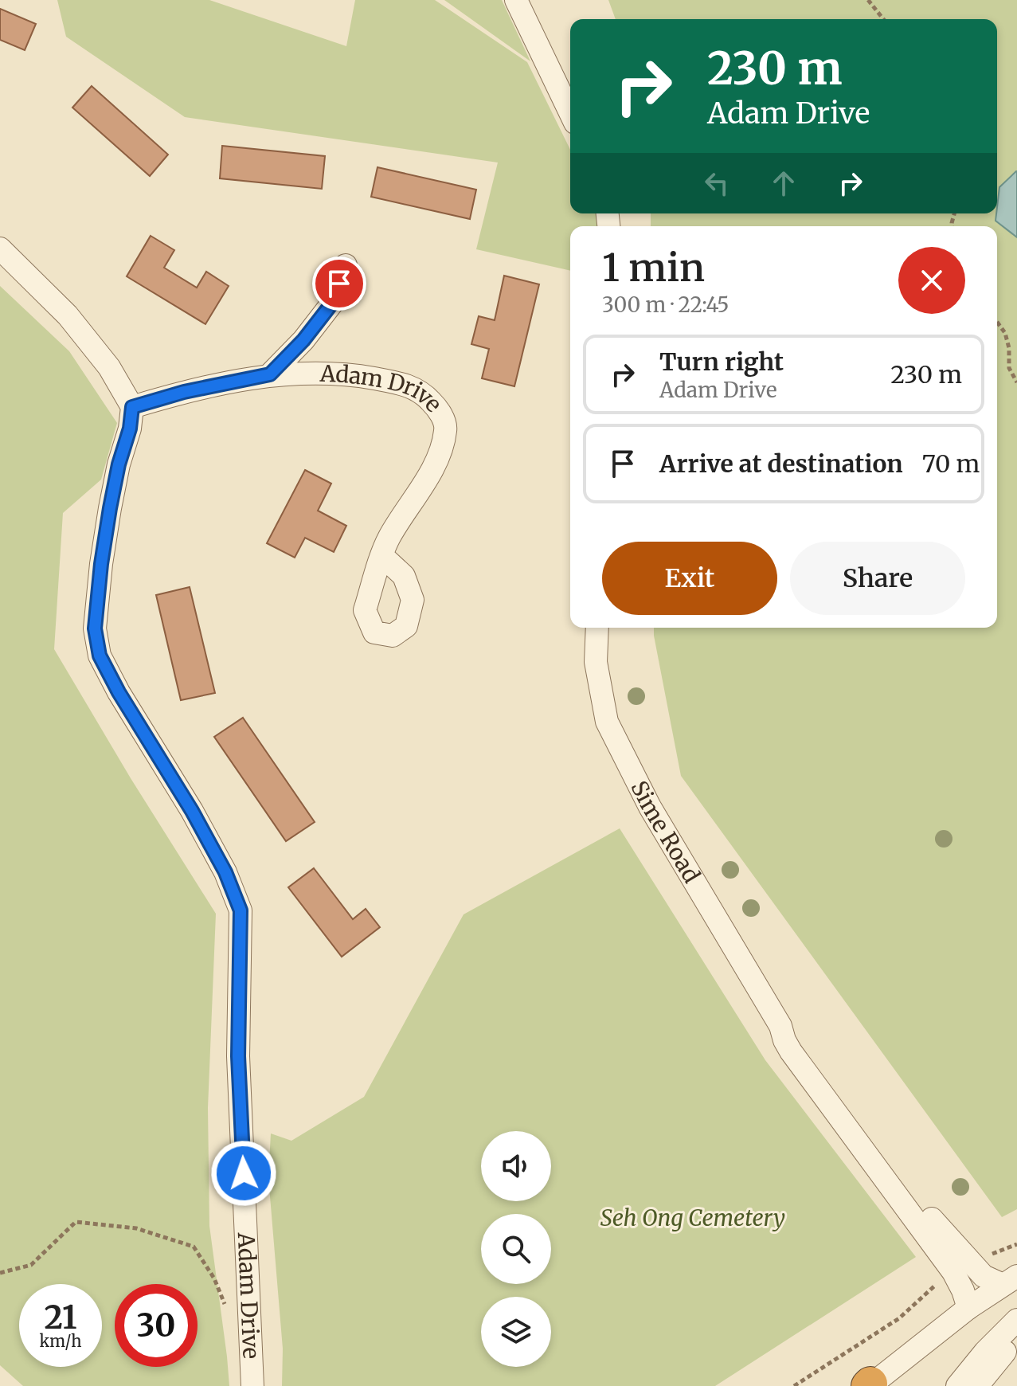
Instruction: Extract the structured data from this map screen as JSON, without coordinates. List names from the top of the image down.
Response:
{
  "streets": {
    "street": ["Adam Drive", "Sime Road"]
  },
  "parks": ["Seh Ong Cemetery"],
  "page": {
    "turn": ["230 m", "Adam Drive"],
    "heading": ["1 min", "300 m · 22:45"],
    "list": [
      {
        "name": "Turn right",
        "note": "Adam Drive",
        "value": "230 m"
      },
      {
        "name": "Arrive at destination",
        "value": "70 m"
      }
    ],
    "buttons": ["Exit", "Share"],
    "speed": "21 km/h",
    "limit": "30"
  }
}
